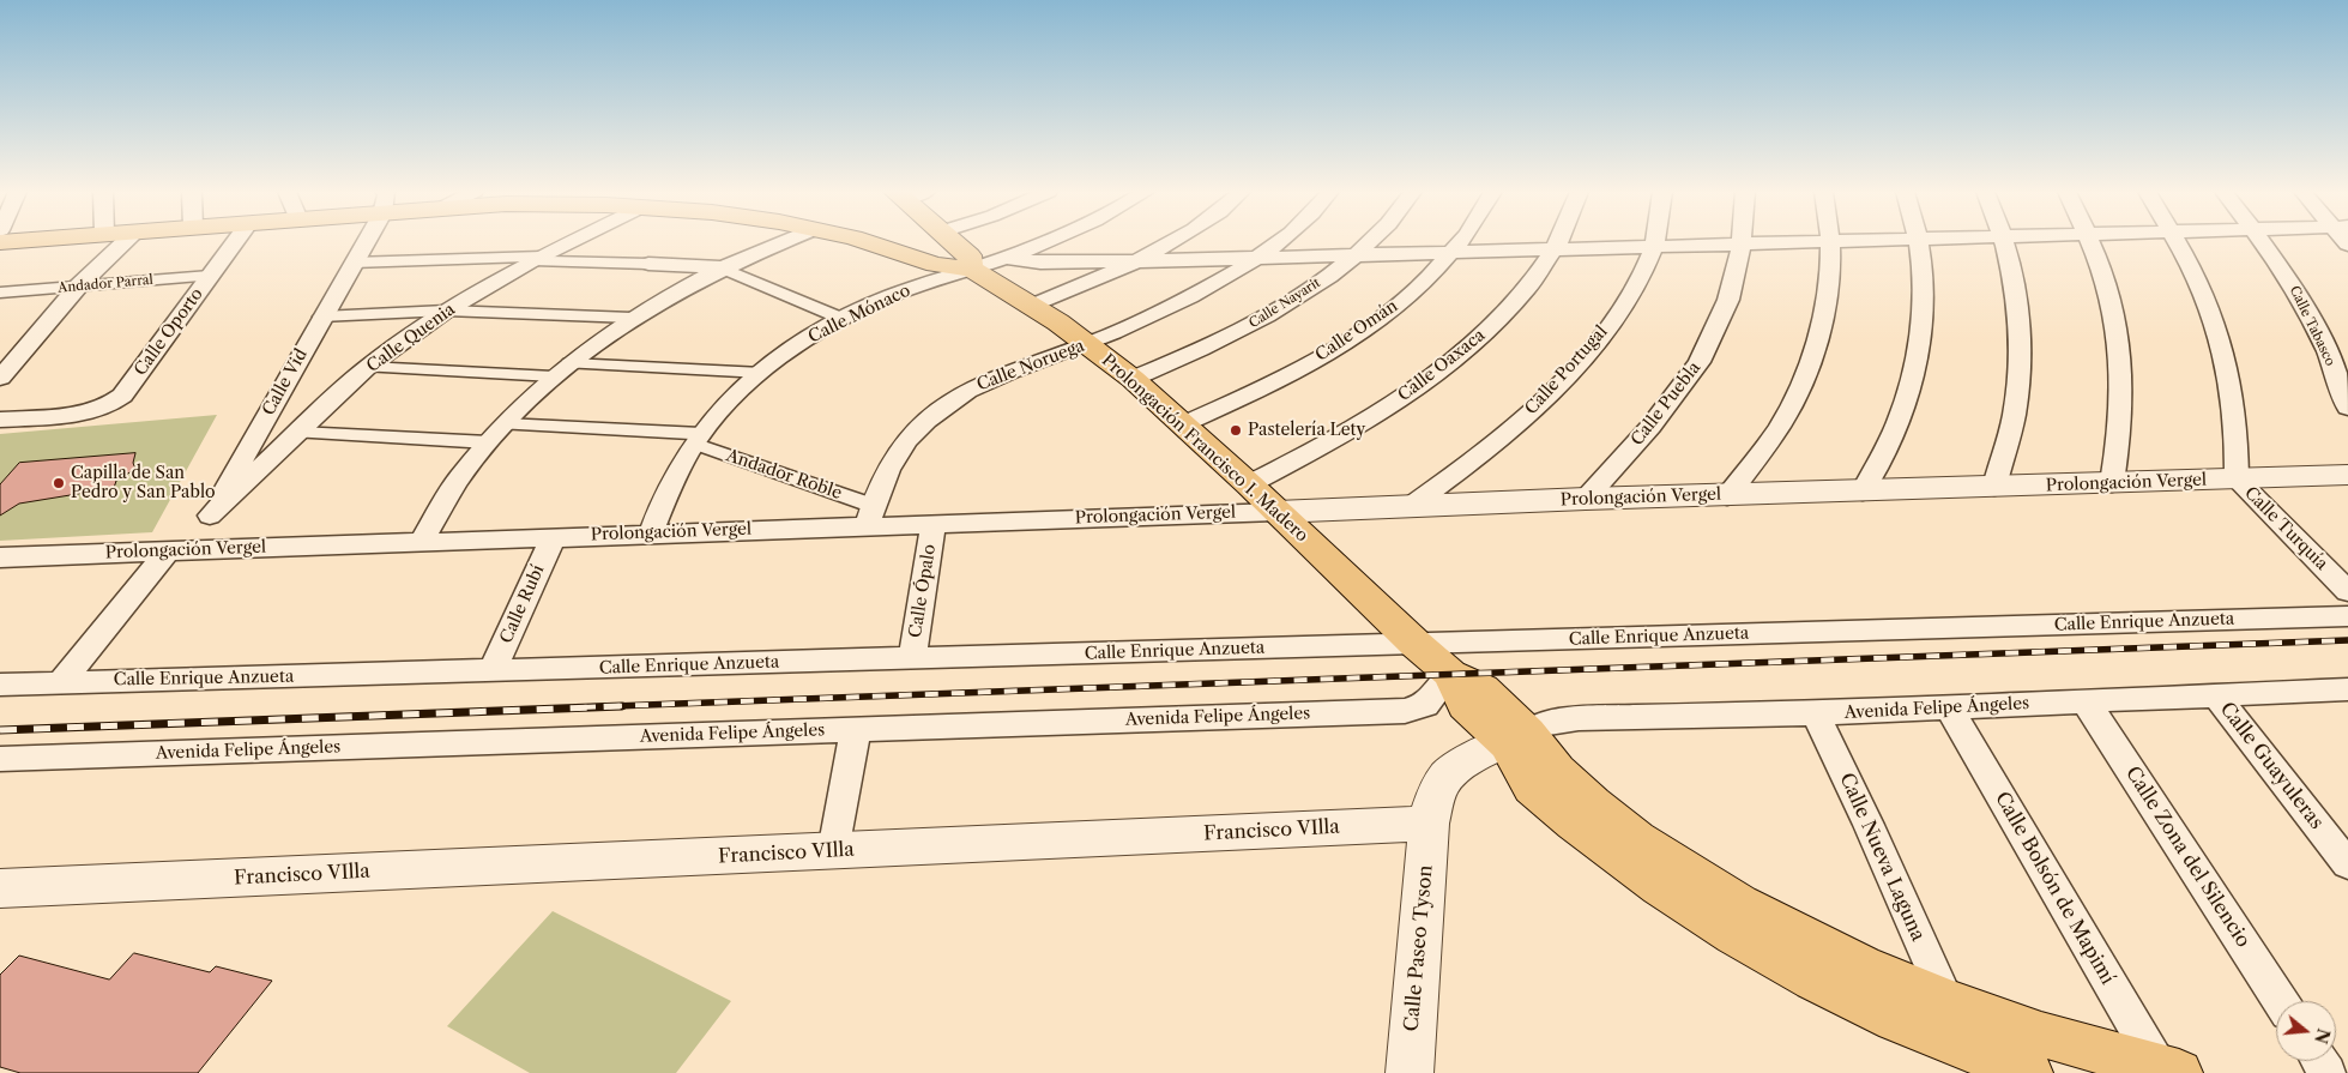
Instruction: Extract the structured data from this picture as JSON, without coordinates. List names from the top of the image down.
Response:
{
  "streets": {
    "main road": ["Prolongación Francisco I. Madero"],
    "street": [
      "Andador Parral",
      "Calle Nayarit",
      "Calle Mónaco",
      "Calle Tabasco",
      "Calle Omán",
      "Calle Oporto",
      "Calle Quenia",
      "Calle Noruega",
      "Calle Oaxaca",
      "Calle Portugal",
      "Calle Vid",
      "Calle Puebla",
      "Andador Roble",
      "Prolongación Vergel",
      "Calle Turquía",
      "Calle Ópalo",
      "Calle Rubí",
      "Calle Enrique Anzueta",
      "Avenida Felipe Ángeles",
      "Calle Guayuleras",
      "Francisco VIlla",
      "Calle Nueva Laguna",
      "Calle Zona del Silencio",
      "Calle Bolsón de Mapimí",
      "Calle Paseo Tyson"
    ]
  },
  "crossings": [
    ["Andador Parral", "Calle Oporto"],
    ["Calle Nayarit", "Prolongación Francisco I. Madero"],
    ["Calle Mónaco", "Prolongación Francisco I. Madero"],
    ["Calle Mónaco", "Andador Roble"],
    ["Calle Mónaco", "Prolongación Vergel"],
    ["Calle Omán", "Prolongación Francisco I. Madero"],
    ["Calle Quenia", "Calle Vid"],
    ["Calle Noruega", "Prolongación Francisco I. Madero"],
    ["Calle Noruega", "Andador Roble"],
    ["Calle Noruega", "Prolongación Vergel"],
    ["Calle Oaxaca", "Prolongación Francisco I. Madero"],
    ["Calle Portugal", "Prolongación Vergel"],
    ["Calle Vid", "Prolongación Vergel"],
    ["Calle Vid", "Calle Enrique Anzueta"],
    ["Calle Puebla", "Prolongación Vergel"],
    ["Prolongación Francisco I. Madero", "Prolongación Vergel"],
    ["Prolongación Francisco I. Madero", "Calle Enrique Anzueta"],
    ["Prolongación Francisco I. Madero", "Avenida Felipe Ángeles"],
    ["Prolongación Francisco I. Madero", "Calle Nueva Laguna"],
    ["Prolongación Francisco I. Madero", "Calle Bolsón de Mapimí"],
    ["Andador Roble", "Prolongación Vergel"],
    ["Prolongación Vergel", "Calle Turquía"],
    ["Prolongación Vergel", "Calle Ópalo"],
    ["Prolongación Vergel", "Calle Rubí"],
    ["Calle Ópalo", "Calle Enrique Anzueta"],
    ["Calle Rubí", "Calle Enrique Anzueta"],
    ["Avenida Felipe Ángeles", "Calle Guayuleras"],
    ["Avenida Felipe Ángeles", "Calle Nueva Laguna"],
    ["Avenida Felipe Ángeles", "Calle Zona del Silencio"],
    ["Avenida Felipe Ángeles", "Calle Bolsón de Mapimí"],
    ["Francisco VIlla", "Calle Paseo Tyson"]
  ],
  "places": ["Pastelería Lety", "Capilla de San Pedro y San Pablo"],
  "north": "right"
}
